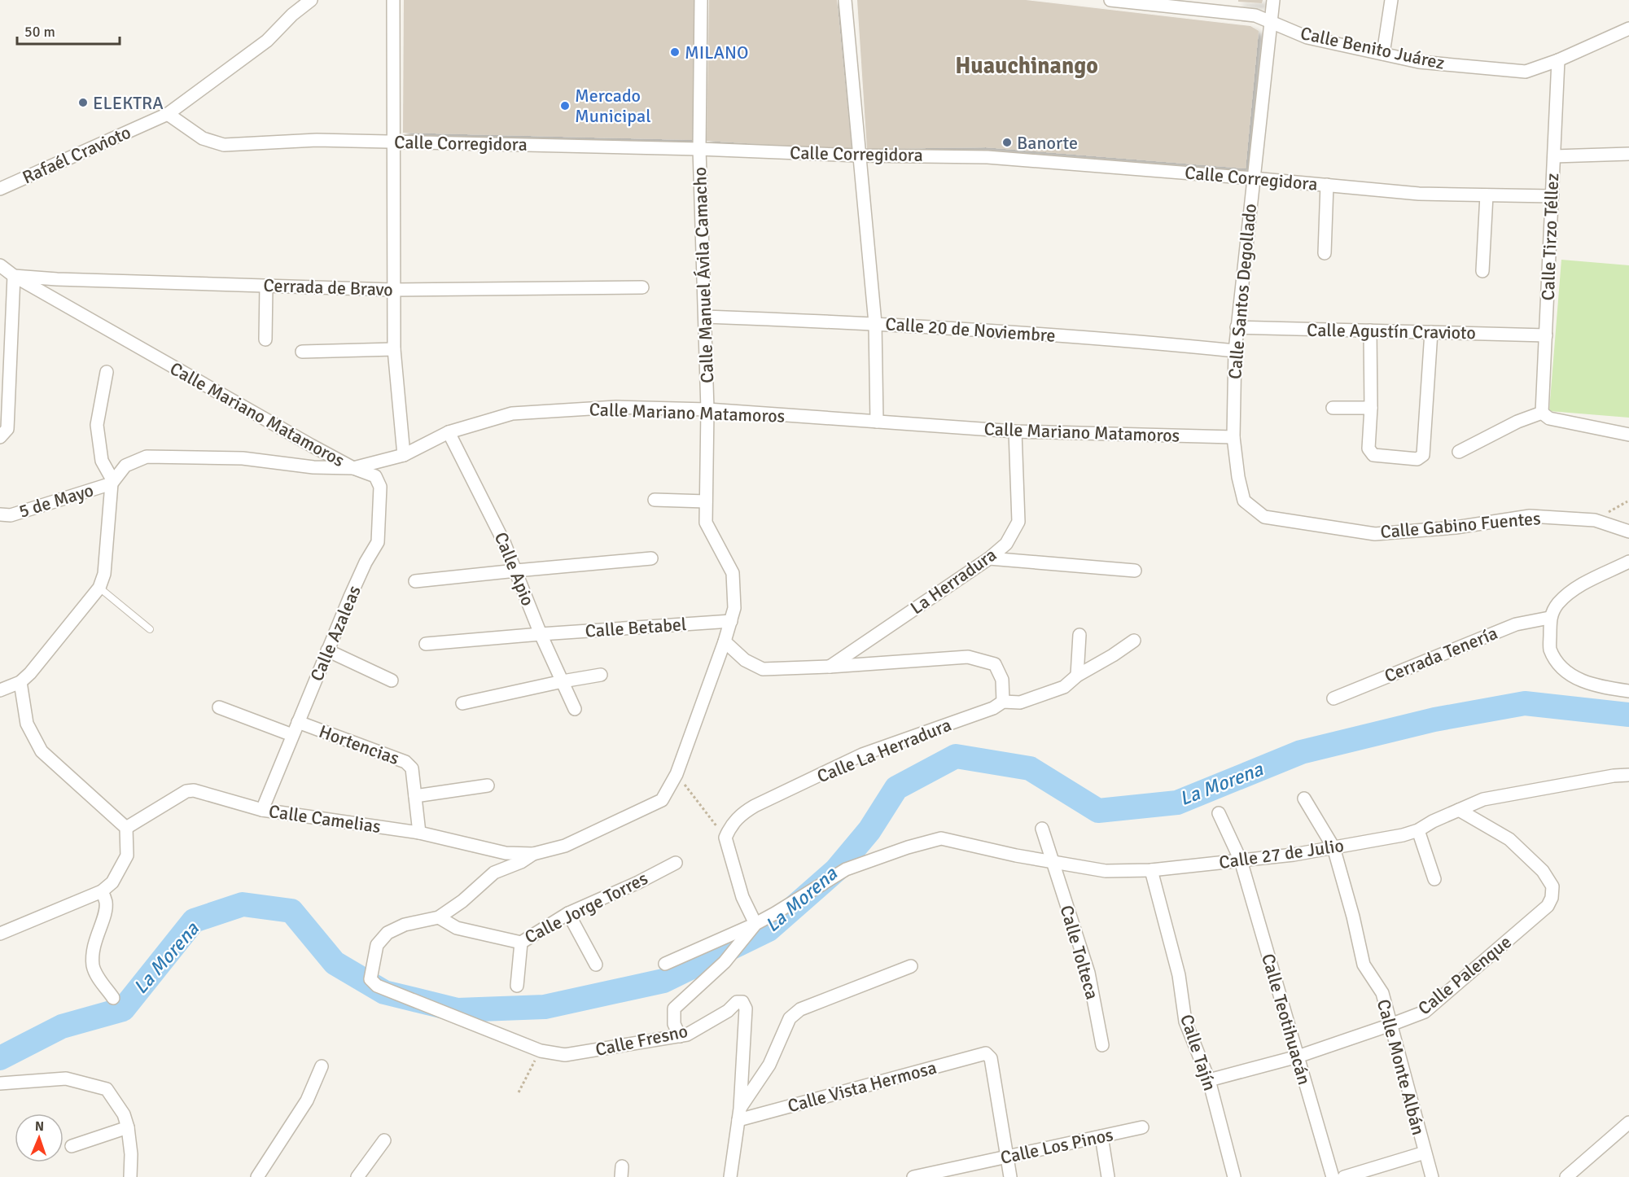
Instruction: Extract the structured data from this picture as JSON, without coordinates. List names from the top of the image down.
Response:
{
  "streets": {
    "street": [
      "Calle Benito Juárez",
      "Calle Corregidora",
      "Rafaél Cravioto",
      "Calle Tirzo Téllez",
      "Calle Manuel Ávila Camacho",
      "Cerrada de Bravo",
      "Calle Santos Degollado",
      "Calle 20 de Noviembre",
      "Calle Agustín Cravioto",
      "Calle Mariano Matamoros",
      "5 de Mayo",
      "Calle Gabino Fuentes",
      "Calle Apio",
      "La Herradura",
      "Calle Betabel",
      "Calle Azaleas",
      "Cerrada Tenería",
      "Hortencias",
      "Calle La Herradura",
      "Calle Camelias",
      "Calle 27 de Julio",
      "Calle Jorge Torres",
      "Calle Tolteca",
      "Calle Palenque",
      "Calle Teotihuacán",
      "Calle Fresno",
      "Calle Tajín",
      "Calle Monte Albán",
      "Calle Vista Hermosa",
      "Calle Los Pinos"
    ]
  },
  "crossings": [
    ["Calle Benito Juárez", "Calle Tirzo Téllez"],
    ["Calle Benito Juárez", "Calle Santos Degollado"],
    ["Calle Corregidora", "Rafaél Cravioto"],
    ["Calle Corregidora", "Calle Tirzo Téllez"],
    ["Calle Corregidora", "Calle Manuel Ávila Camacho"],
    ["Calle Corregidora", "Calle Santos Degollado"],
    ["Calle Tirzo Téllez", "Calle Agustín Cravioto"],
    ["Calle Manuel Ávila Camacho", "Calle 20 de Noviembre"],
    ["Calle Manuel Ávila Camacho", "Calle Mariano Matamoros"],
    ["Calle Manuel Ávila Camacho", "Calle Betabel"],
    ["Calle Manuel Ávila Camacho", "Calle Camelias"],
    ["Cerrada de Bravo", "Calle Mariano Matamoros"],
    ["Calle Santos Degollado", "Calle 20 de Noviembre"],
    ["Calle Santos Degollado", "Calle Agustín Cravioto"],
    ["Calle Santos Degollado", "Calle Mariano Matamoros"],
    ["Calle Santos Degollado", "Calle Gabino Fuentes"],
    ["Calle Mariano Matamoros", "Calle Gabino Fuentes"],
    ["Calle Mariano Matamoros", "Calle Apio"],
    ["Calle Mariano Matamoros", "La Herradura"],
    ["Calle Mariano Matamoros", "Calle Azaleas"],
    ["Calle Apio", "Calle Betabel"],
    ["Calle Azaleas", "Hortencias"],
    ["Calle Azaleas", "Calle Camelias"],
    ["Hortencias", "Calle Camelias"],
    ["Calle 27 de Julio", "Calle Tolteca"],
    ["Calle 27 de Julio", "Calle Palenque"],
    ["Calle 27 de Julio", "Calle Teotihuacán"],
    ["Calle 27 de Julio", "Calle Tajín"],
    ["Calle 27 de Julio", "Calle Monte Albán"],
    ["Calle Jorge Torres", "Calle Fresno"],
    ["Calle Palenque", "Calle Teotihuacán"],
    ["Calle Palenque", "Calle Tajín"],
    ["Calle Palenque", "Calle Monte Albán"],
    ["Calle Fresno", "Calle Vista Hermosa"],
    ["Calle Vista Hermosa", "Calle Los Pinos"]
  ],
  "districts": ["Huauchinango"],
  "water": ["La Morena"],
  "places": [
    "MILANO",
    "ELEKTRA",
    "Mercado Municipal",
    "Banorte"
  ],
  "scale_bar": "50 m",
  "north": "top"
}
